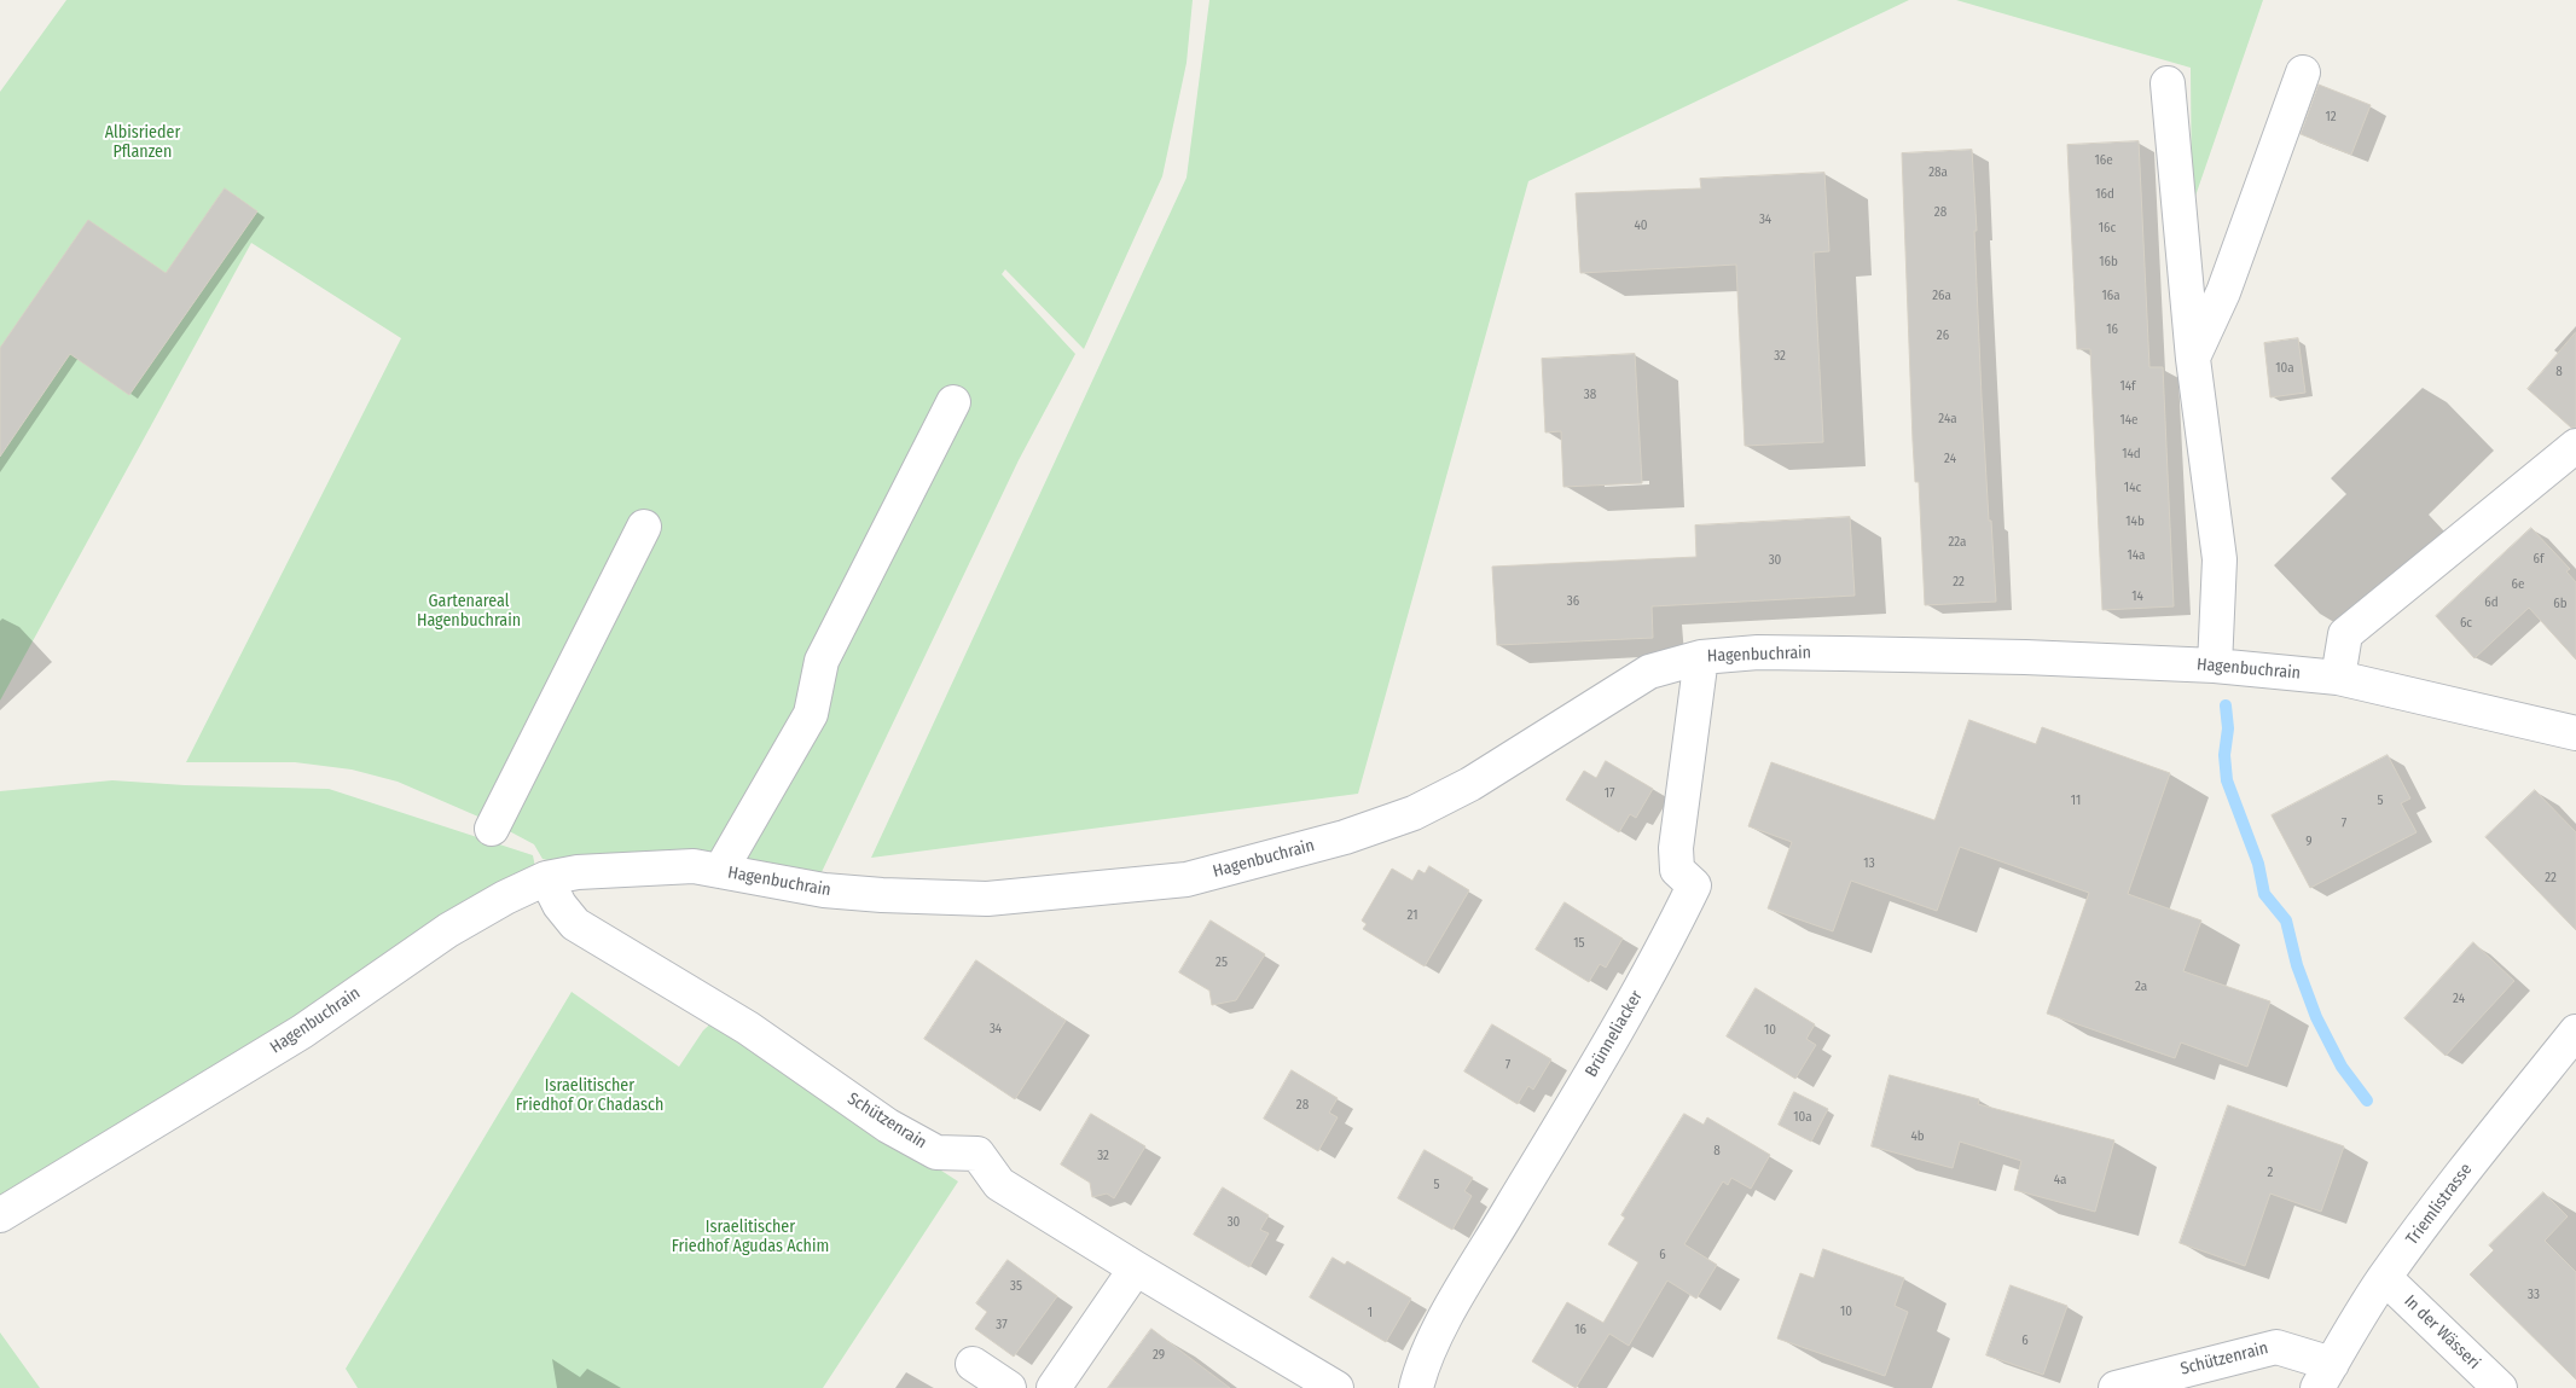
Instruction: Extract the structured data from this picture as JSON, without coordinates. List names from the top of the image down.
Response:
{
  "streets": {
    "street": [
      "Hagenbuchrain",
      "Brünneliacker",
      "Schützenrain",
      "Triemlistrasse",
      "In der Wässeri"
    ]
  },
  "crossings": [
    ["Hagenbuchrain", "Brünneliacker"],
    ["Hagenbuchrain", "Schützenrain"],
    ["Schützenrain", "Triemlistrasse"],
    ["Triemlistrasse", "In der Wässeri"]
  ],
  "parks": [
    "Albisrieder Pflanzen",
    "Gartenareal Hagenbuchrain",
    "Israelitischer Friedhof Or Chadasch",
    "Israelitischer Friedhof Agudas Achim"
  ],
  "house_numbers": [
    "12",
    "16e",
    "28a",
    "16d",
    "28",
    "34",
    "40",
    "16c",
    "16b",
    "26a",
    "16a",
    "16",
    "26",
    "32",
    "10a",
    "8",
    "14f",
    "38",
    "24a",
    "14e",
    "14d",
    "24",
    "14c",
    "14b",
    "22a",
    "14a",
    "6f",
    "30",
    "22",
    "6e",
    "14",
    "36",
    "6d",
    "6b",
    "6c",
    "17",
    "11",
    "5",
    "7",
    "9",
    "13",
    "22",
    "21",
    "15",
    "25",
    "2a",
    "24",
    "34",
    "10",
    "7",
    "28",
    "10a",
    "4b",
    "8",
    "32",
    "2",
    "4a",
    "5",
    "30",
    "6",
    "35",
    "33",
    "10",
    "1",
    "37",
    "16",
    "6",
    "29"
  ]
}
